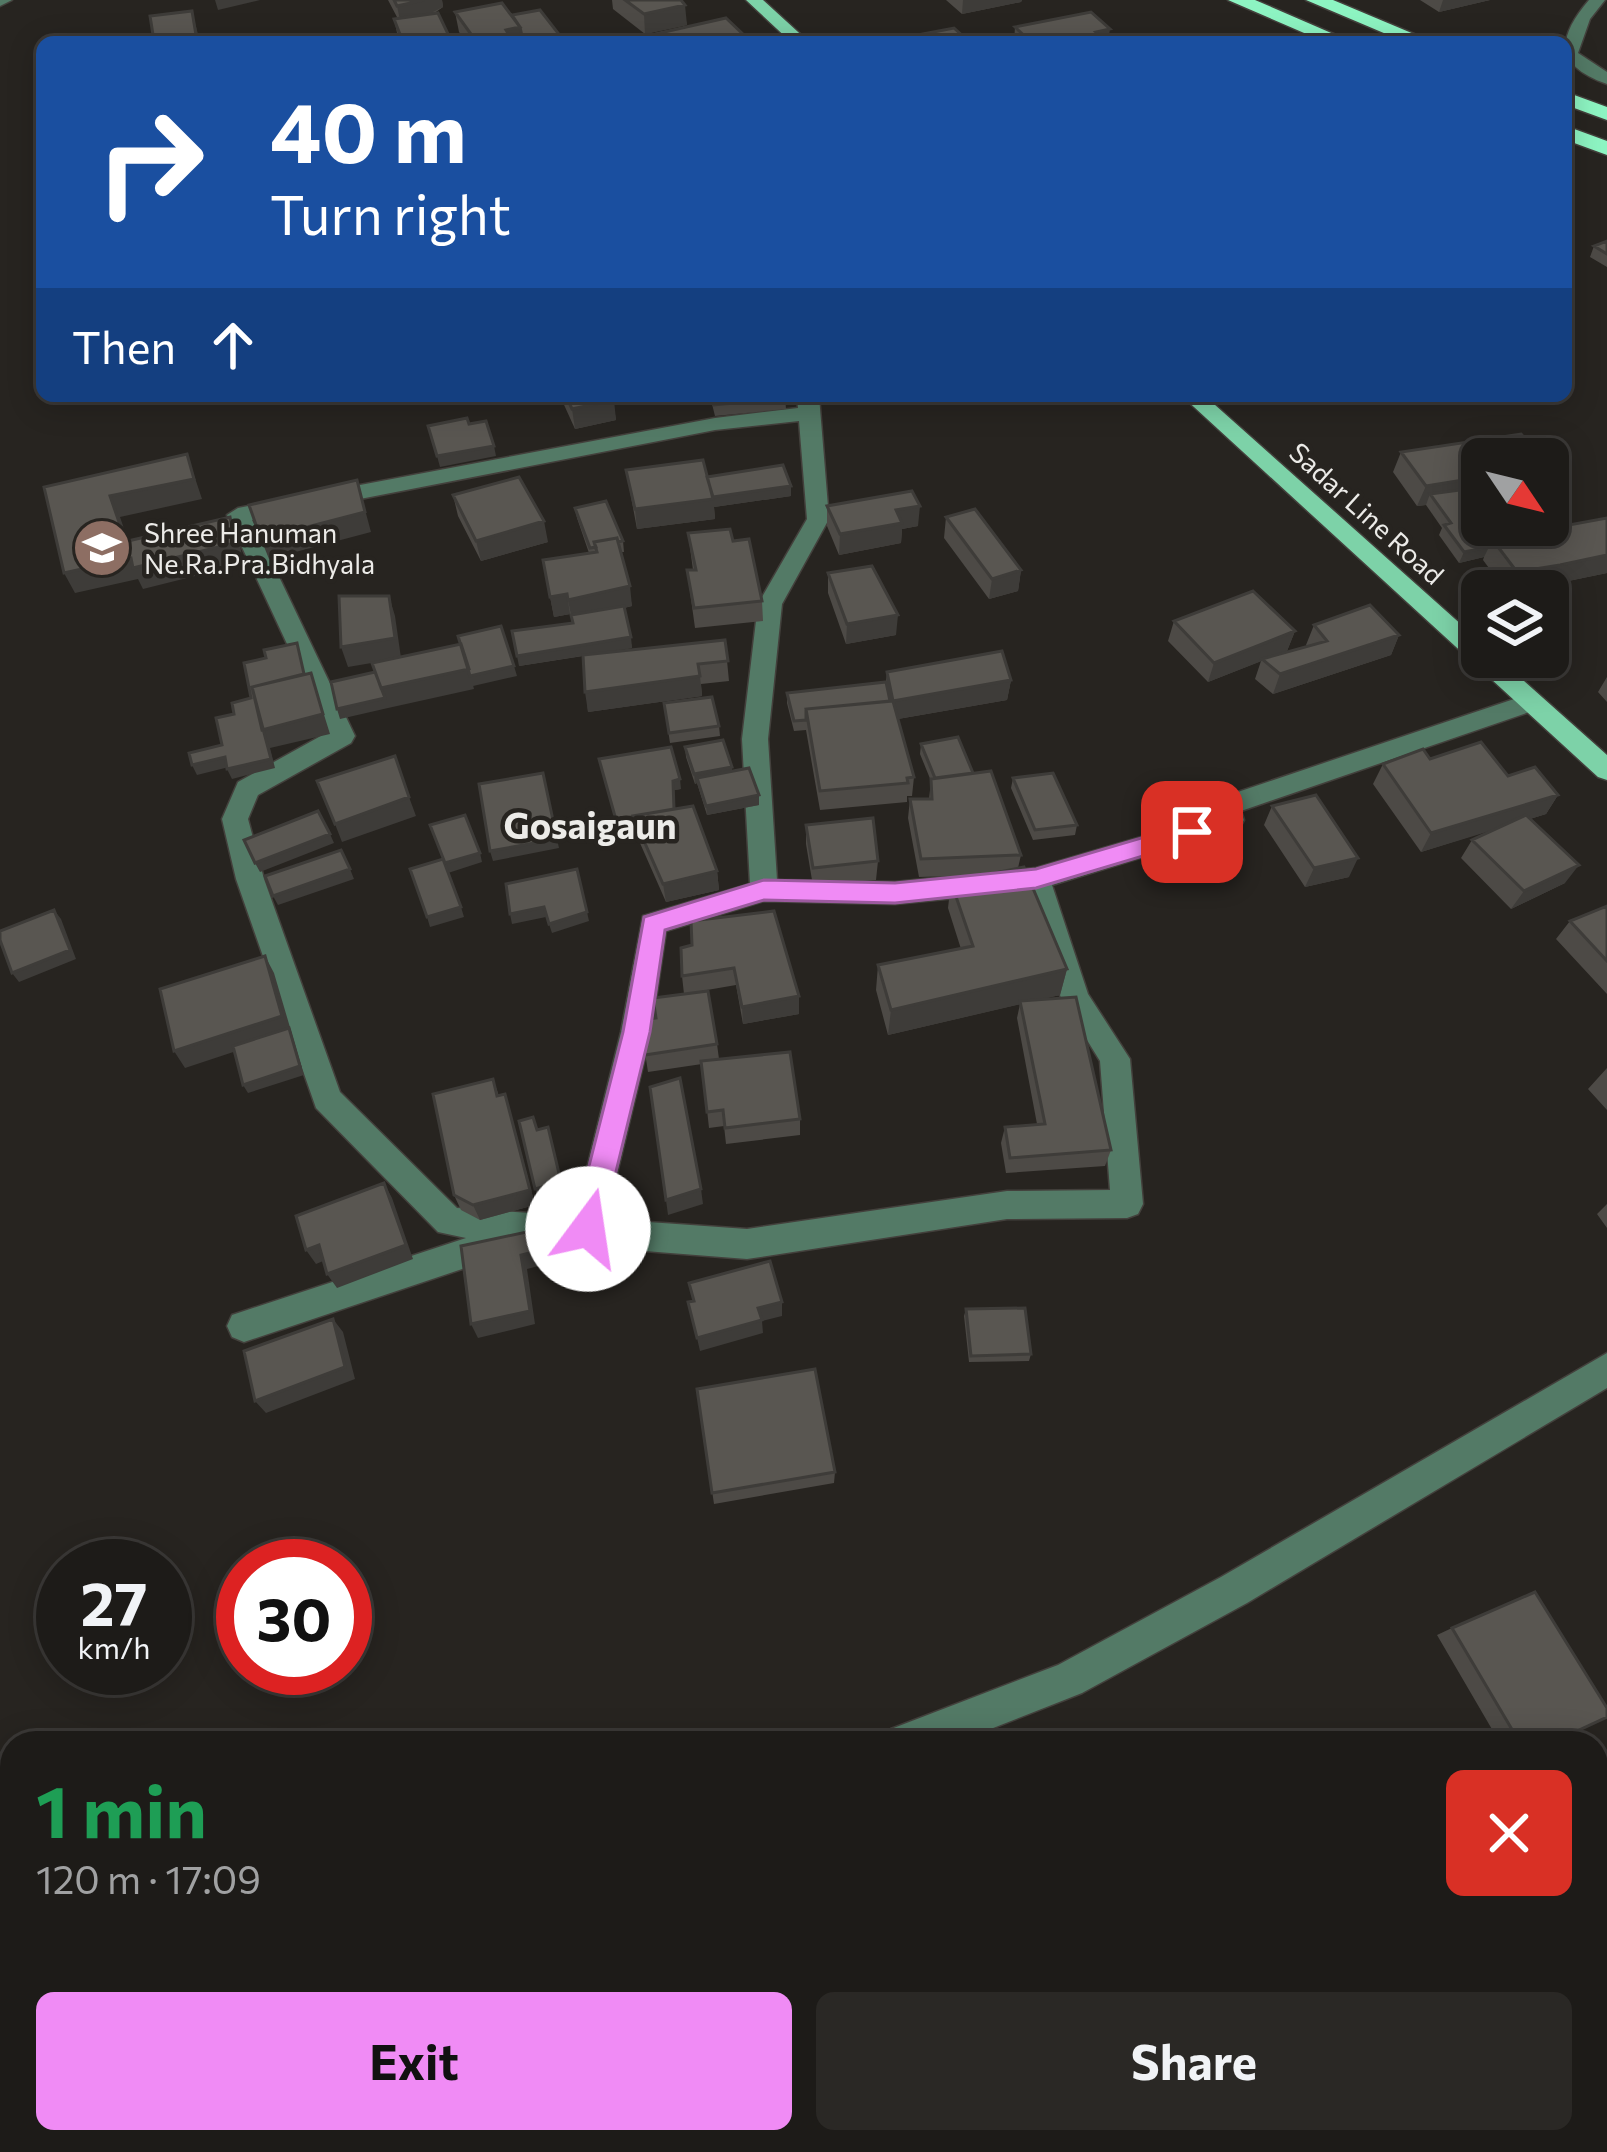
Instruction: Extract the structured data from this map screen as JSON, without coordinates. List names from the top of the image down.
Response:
{
  "streets": {
    "main road": ["Sadar Line Road"]
  },
  "districts": ["Gosaigaun"],
  "places": {
    "school or university": ["Shree Hanuman Ne.Ra.Pra.Bidhyala"]
  },
  "north": "bottom right",
  "page": {
    "turn": ["40 m", "Turn right"],
    "then": "Then",
    "speed": "27 km/h",
    "limit": "30",
    "heading": ["1 min", "120 m · 17:09"],
    "buttons": ["Exit", "Share"]
  }
}
